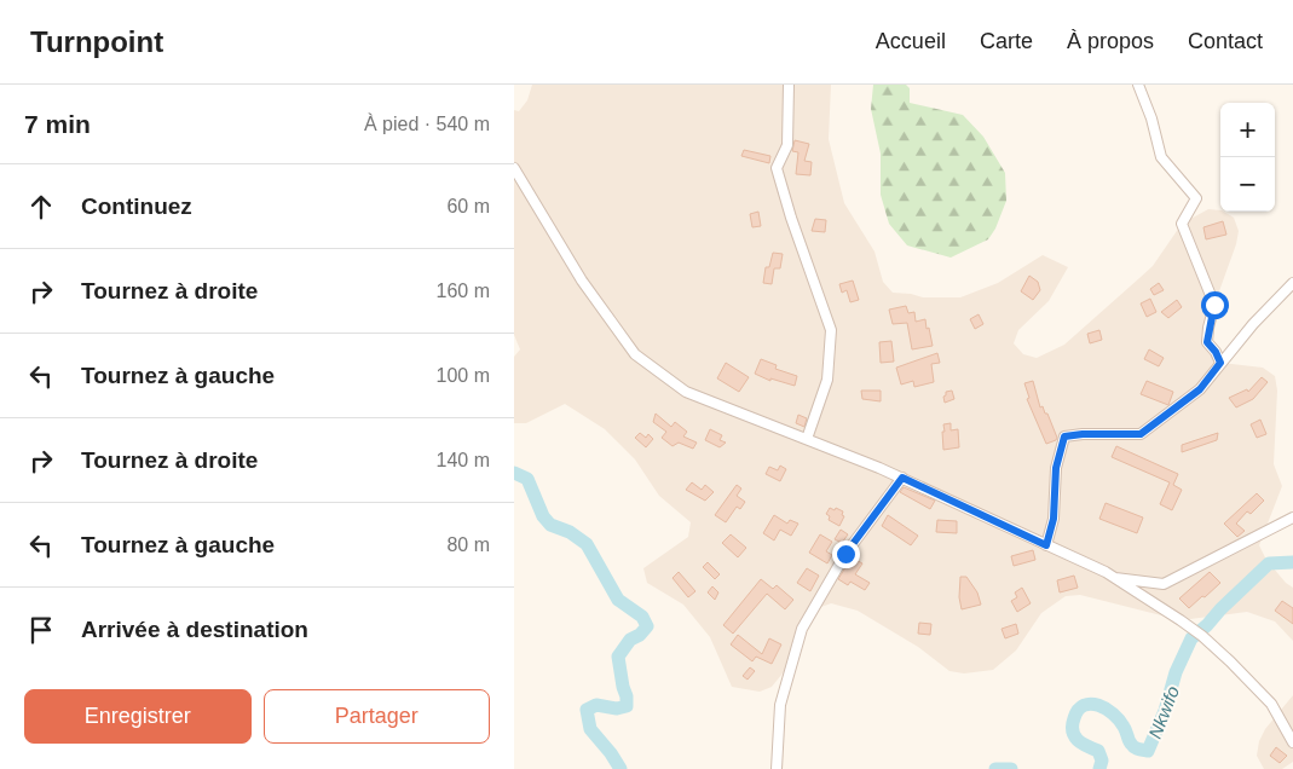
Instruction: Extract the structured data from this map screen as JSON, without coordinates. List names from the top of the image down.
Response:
{
  "water": ["Nkwifo"],
  "page": {
    "header": "Turnpoint",
    "nav": [
      "Accueil",
      "Carte",
      "À propos",
      "Contact"
    ],
    "heading": ["7 min", "À pied · 540 m"],
    "map_buttons": ["+", "−"],
    "list": [
      ["Continuez", "60 m"],
      ["Tournez à droite", "160 m"],
      ["Tournez à gauche", "100 m"],
      ["Tournez à droite", "140 m"],
      ["Tournez à gauche", "80 m"],
      "Arrivée à destination"
    ],
    "buttons": ["Enregistrer", "Partager"]
  }
}
